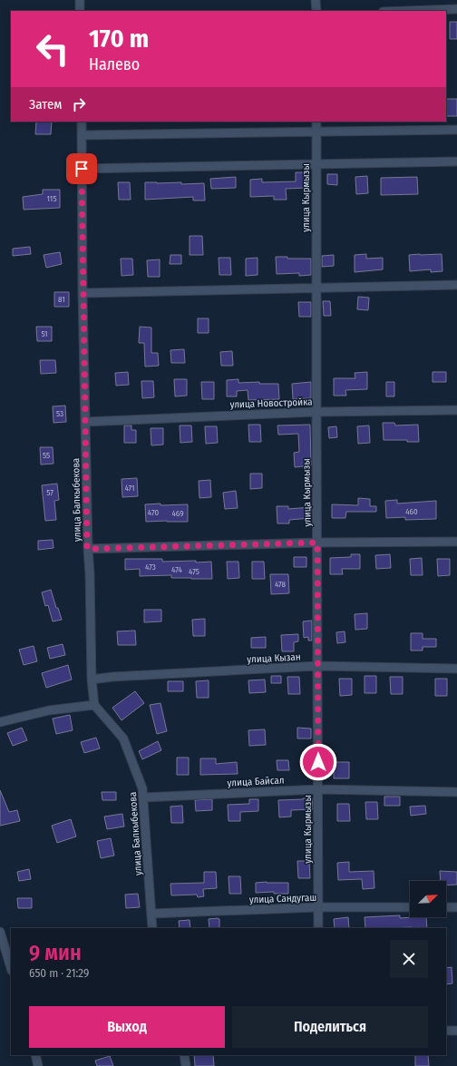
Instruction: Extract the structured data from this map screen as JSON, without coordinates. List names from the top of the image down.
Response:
{
  "streets": {
    "street": [
      "улица Кырмызы",
      "улица Новостройка",
      "улица Балкыбекова",
      "улица Кызан",
      "улица Байсал",
      "улица Сандугаш"
    ]
  },
  "crossings": [
    ["улица Кырмызы", "улица Новостройка"],
    ["улица Кырмызы", "улица Кызан"],
    ["улица Кырмызы", "улица Байсал"],
    ["улица Кырмызы", "улица Сандугаш"],
    ["улица Новостройка", "улица Балкыбекова"],
    ["улица Балкыбекова", "улица Кызан"],
    ["улица Балкыбекова", "улица Байсал"],
    ["улица Балкыбекова", "улица Сандугаш"]
  ],
  "house_numbers": [
    "115",
    "81",
    "51",
    "53",
    "55",
    "471",
    "57",
    "460",
    "470",
    "469",
    "473",
    "474",
    "475",
    "478"
  ],
  "north": "top right",
  "page": {
    "turn": ["170 m", "Налево"],
    "then": "Затем",
    "heading": ["9 мин", "650 m · 21:29"],
    "buttons": ["Выход", "Поделиться"]
  }
}
